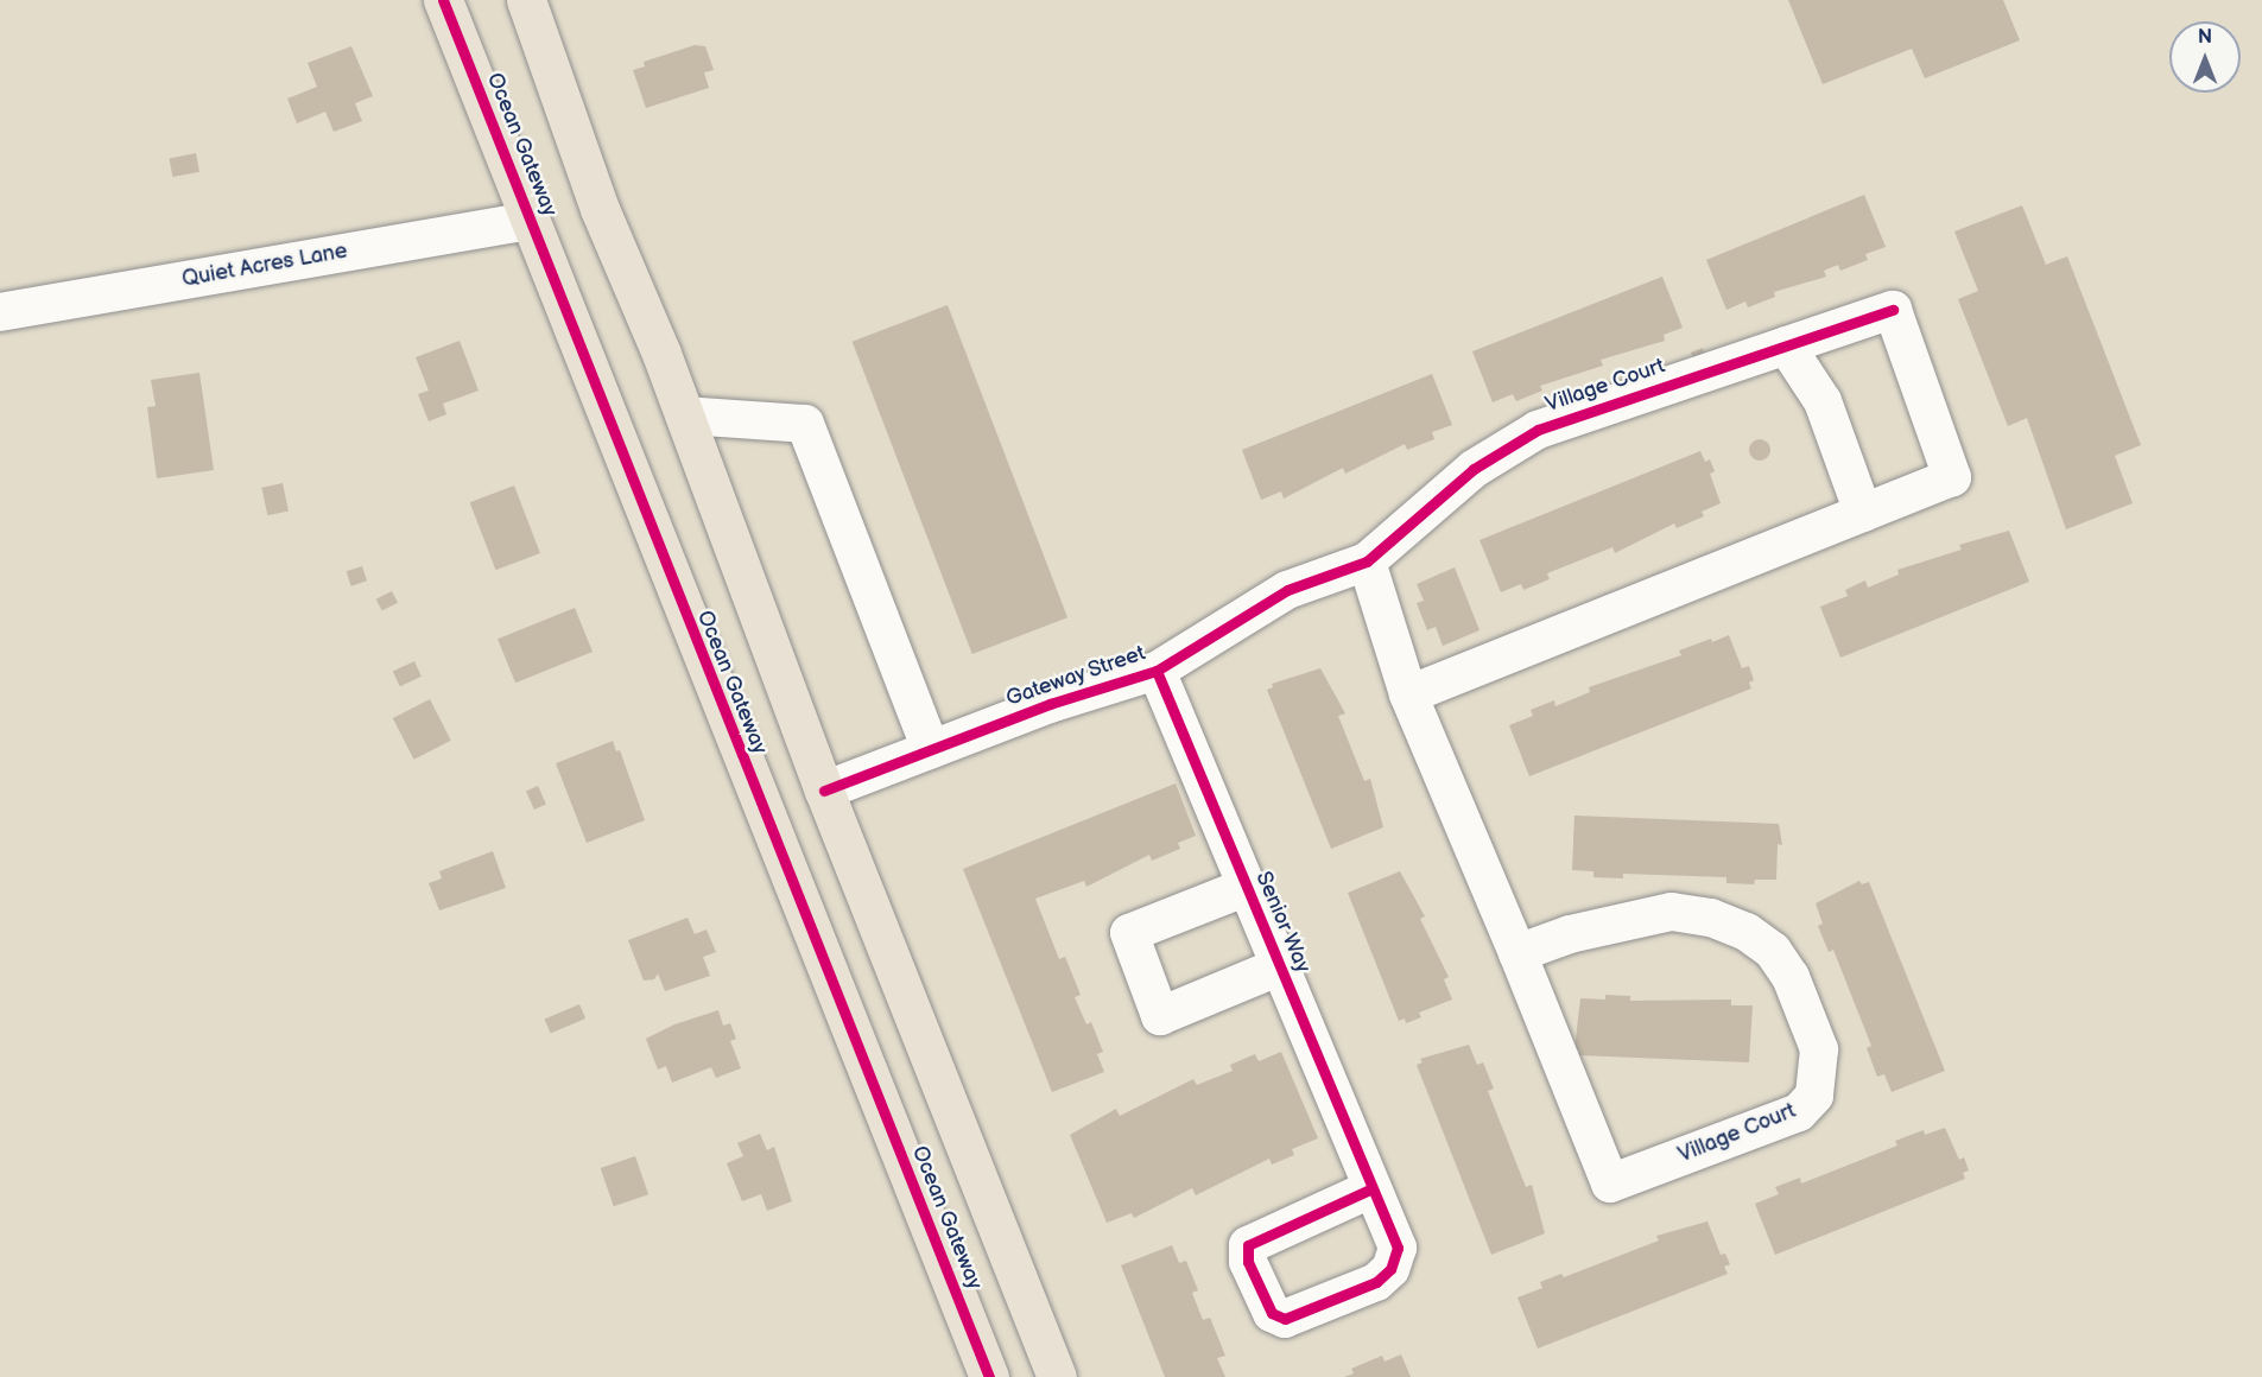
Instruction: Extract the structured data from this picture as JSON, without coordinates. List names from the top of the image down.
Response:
{
  "streets": {
    "main road": ["Ocean Gateway"],
    "street": [
      "Quiet Acres Lane",
      "Village Court",
      "Gateway Street",
      "Senior Way"
    ]
  },
  "crossings": [
    ["Ocean Gateway", "Quiet Acres Lane"],
    ["Ocean Gateway", "Gateway Street"],
    ["Village Court", "Gateway Street"],
    ["Gateway Street", "Senior Way"]
  ],
  "north": "top"
}
